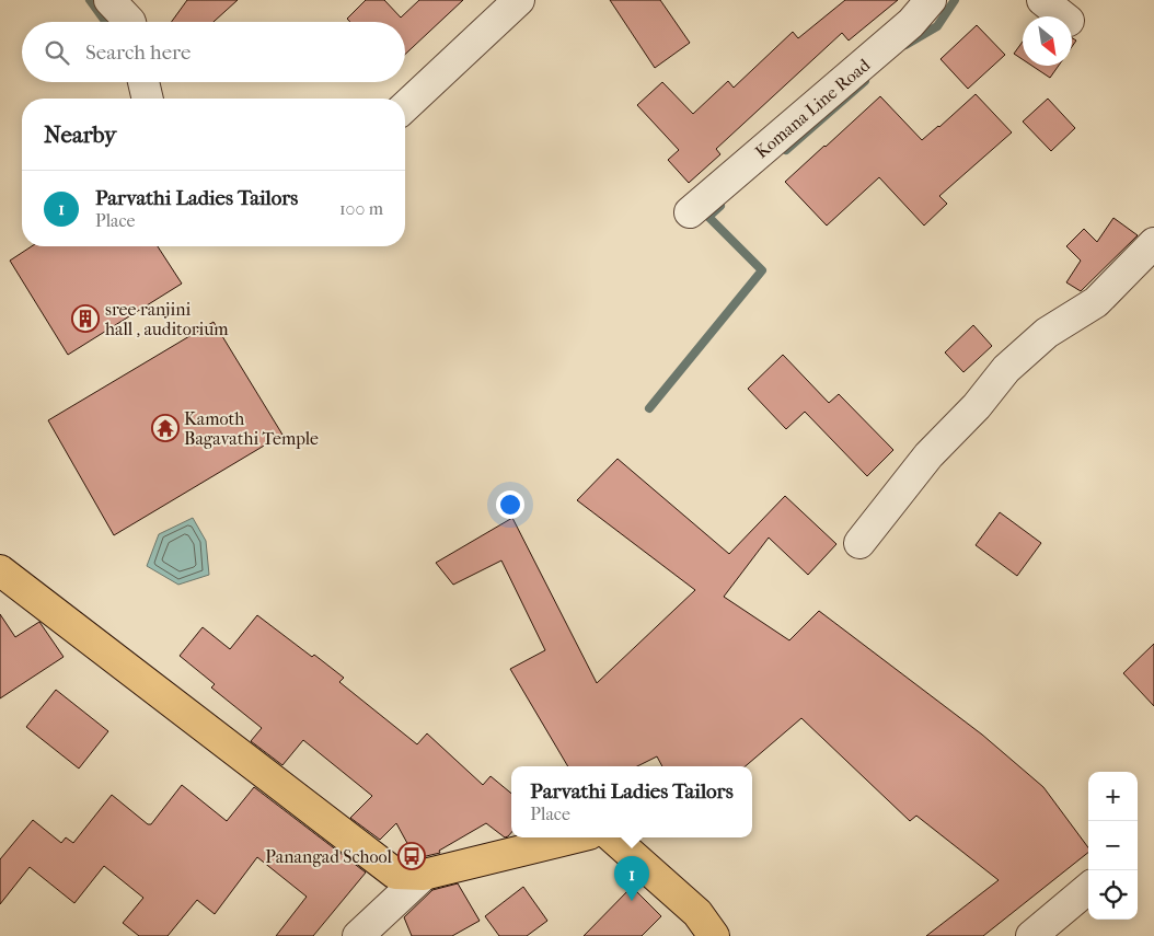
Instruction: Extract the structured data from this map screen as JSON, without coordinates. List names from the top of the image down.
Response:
{
  "streets": {
    "street": ["Komana Line Road"]
  },
  "places": {
    "building": ["sree ranjini hall , auditorium"],
    "temple": ["Kamoth Bagavathi Temple"],
    "bus stop": ["Panangad School"]
  },
  "north": "bottom right",
  "page": {
    "search": "Search here",
    "heading": "Nearby",
    "list": [
      {
        "mark": "1",
        "name": "Parvathi Ladies Tailors",
        "note": "Place",
        "value": "100 m"
      }
    ],
    "popup": ["Parvathi Ladies Tailors", "Place"],
    "map_buttons": ["+", "−"],
    "pins": "1"
  }
}
